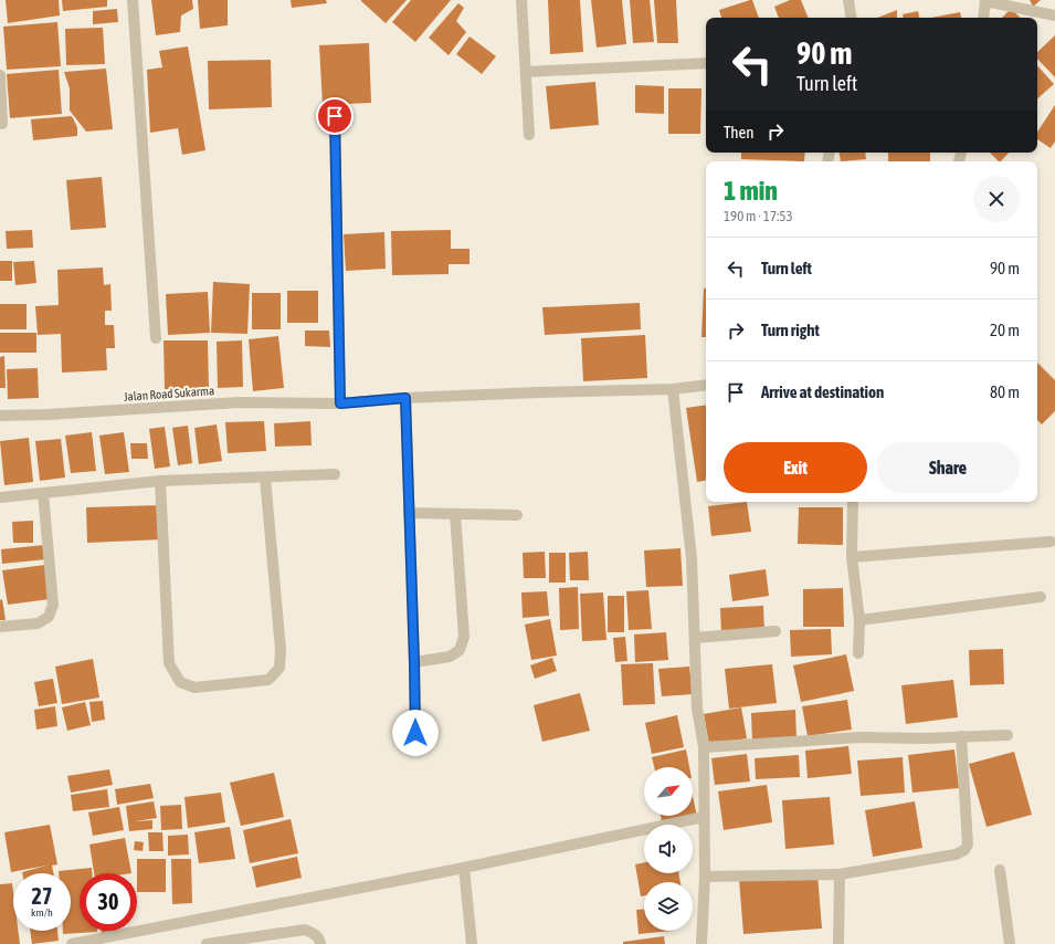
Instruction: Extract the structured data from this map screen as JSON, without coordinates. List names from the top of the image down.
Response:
{
  "streets": {
    "street": ["Jalan Road Sukarma"]
  },
  "north": "top right",
  "page": {
    "turn": ["90 m", "Turn left"],
    "then": "Then",
    "heading": ["1 min", "190 m · 17:53"],
    "list": [
      {
        "name": "Turn left",
        "value": "90 m"
      },
      {
        "name": "Turn right",
        "value": "20 m"
      },
      {
        "name": "Arrive at destination",
        "value": "80 m"
      }
    ],
    "buttons": ["Exit", "Share"],
    "speed": "27 km/h",
    "limit": "30"
  }
}
